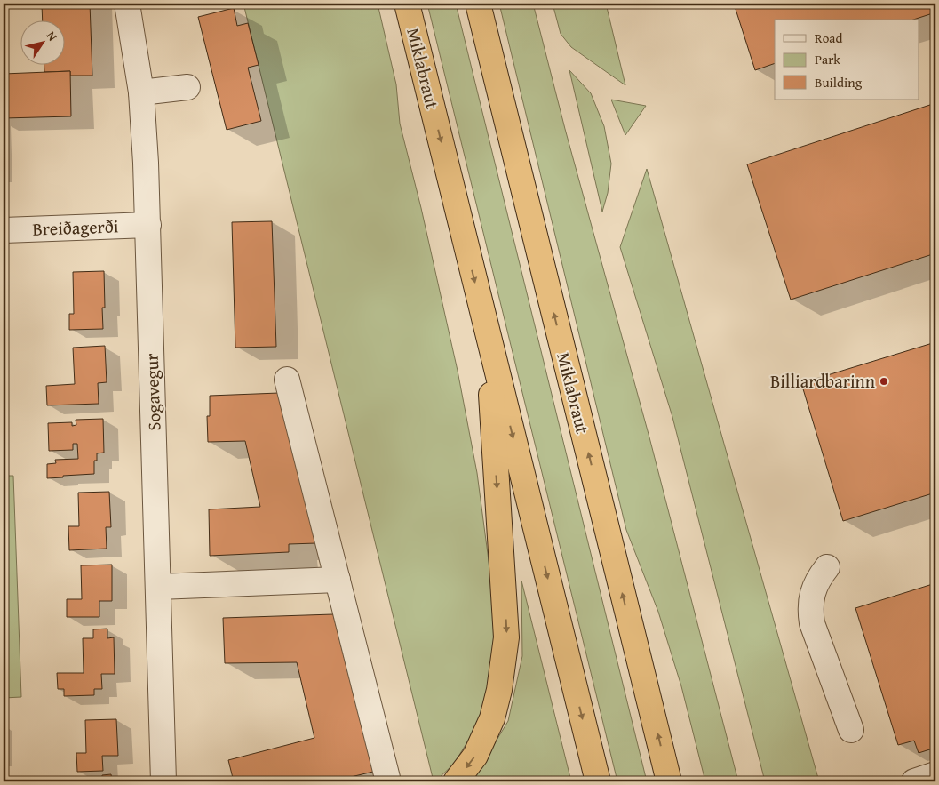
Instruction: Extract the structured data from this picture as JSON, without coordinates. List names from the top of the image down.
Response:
{
  "streets": {
    "highway": ["Miklabraut"],
    "street": ["Breiðagerði", "Sogavegur"]
  },
  "crossings": [
    ["Breiðagerði", "Sogavegur"]
  ],
  "places": ["Billiardbarinn"],
  "legend": ["Road", "Park", "Building"],
  "north": "top right"
}
